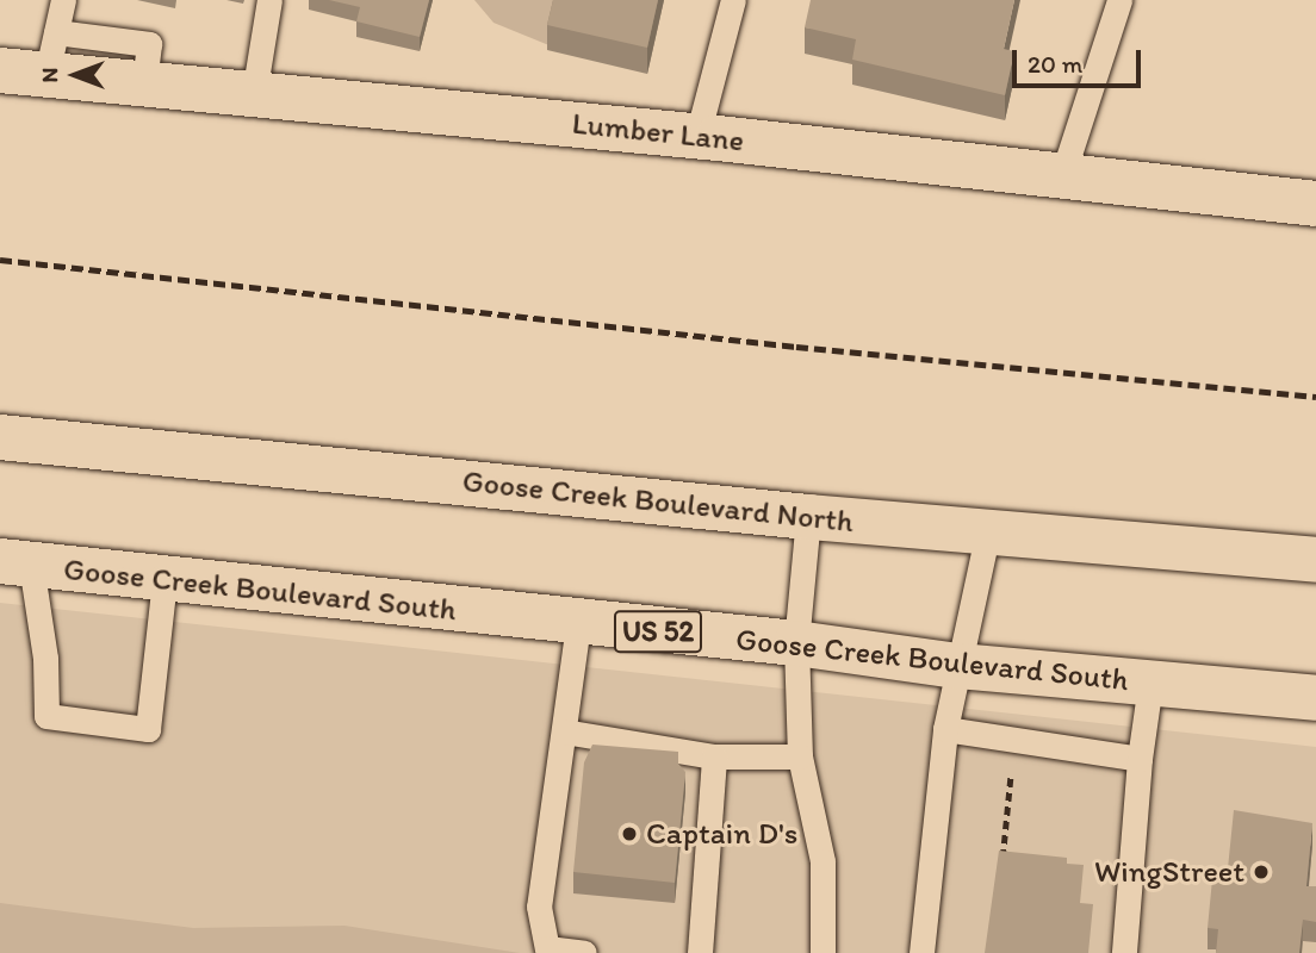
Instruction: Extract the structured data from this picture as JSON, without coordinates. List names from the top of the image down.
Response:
{
  "streets": {
    "main road": [
      "Lumber Lane",
      "Goose Creek Boulevard North",
      "Goose Creek Boulevard South",
      "US 52"
    ]
  },
  "places": ["Captain D's", "WingStreet"],
  "scale_bar": "20 m",
  "north": "left"
}
